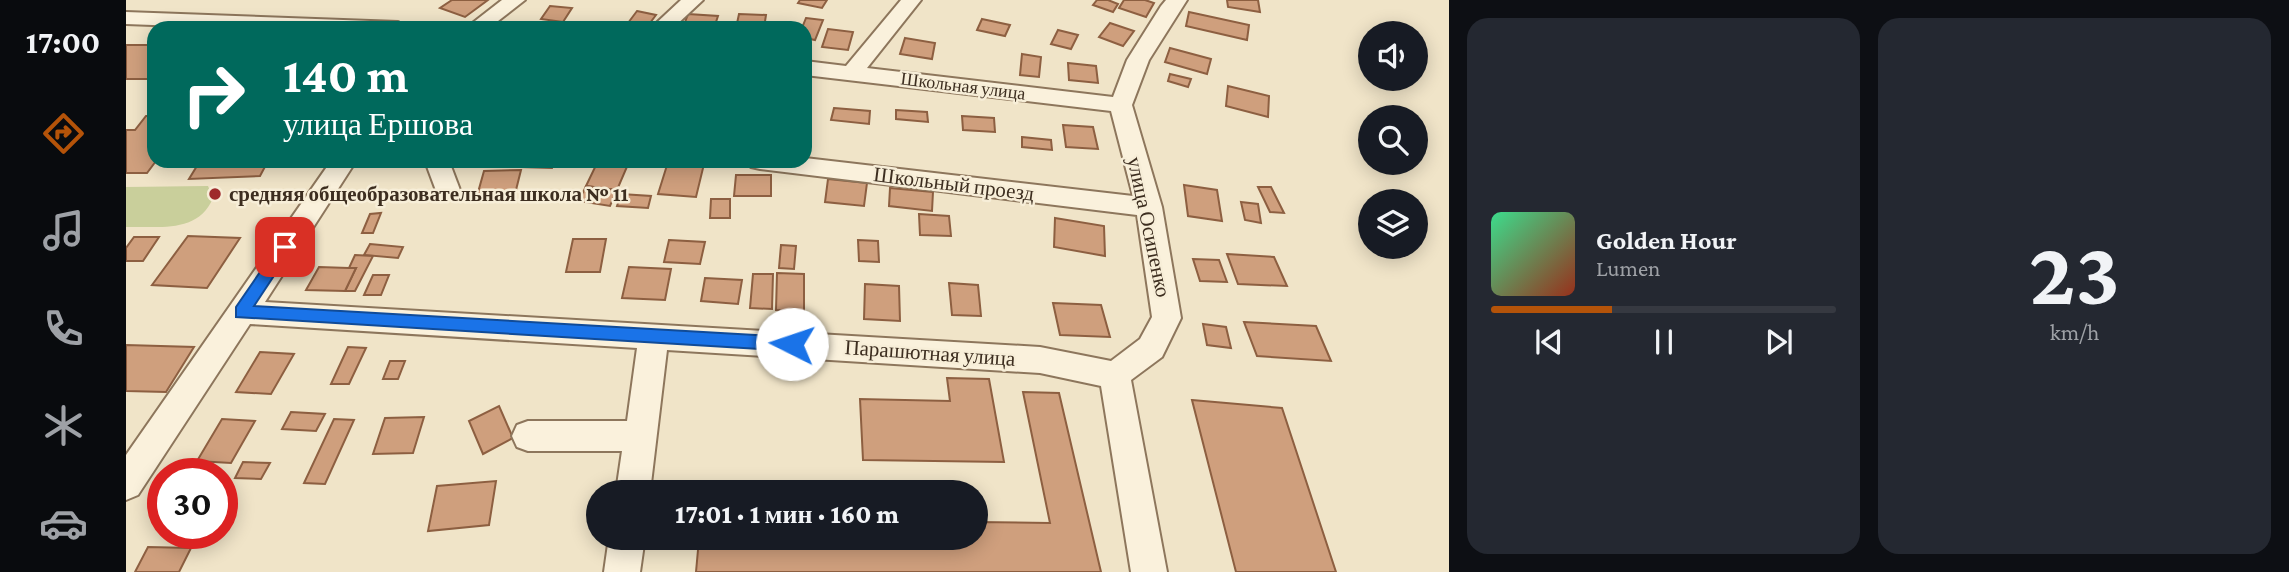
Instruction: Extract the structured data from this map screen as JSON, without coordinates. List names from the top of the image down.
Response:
{
  "streets": {
    "street": [
      "Школьная улица",
      "Школьный проезд",
      "улица Осипенко",
      "Парашютная улица"
    ]
  },
  "crossings": [
    ["Школьная улица", "улица Осипенко"],
    ["Школьный проезд", "улица Осипенко"],
    ["улица Осипенко", "Парашютная улица"]
  ],
  "places": ["средняя общеобразовательная школа № 11"],
  "page": {
    "tabs": "17:00",
    "tile": ["23", "km/h"],
    "turn": ["140 m", "улица Ершова"],
    "song": ["Golden Hour", "Lumen"],
    "limit": "30",
    "trip": "17:01 · 1 мин · 160 m"
  }
}
